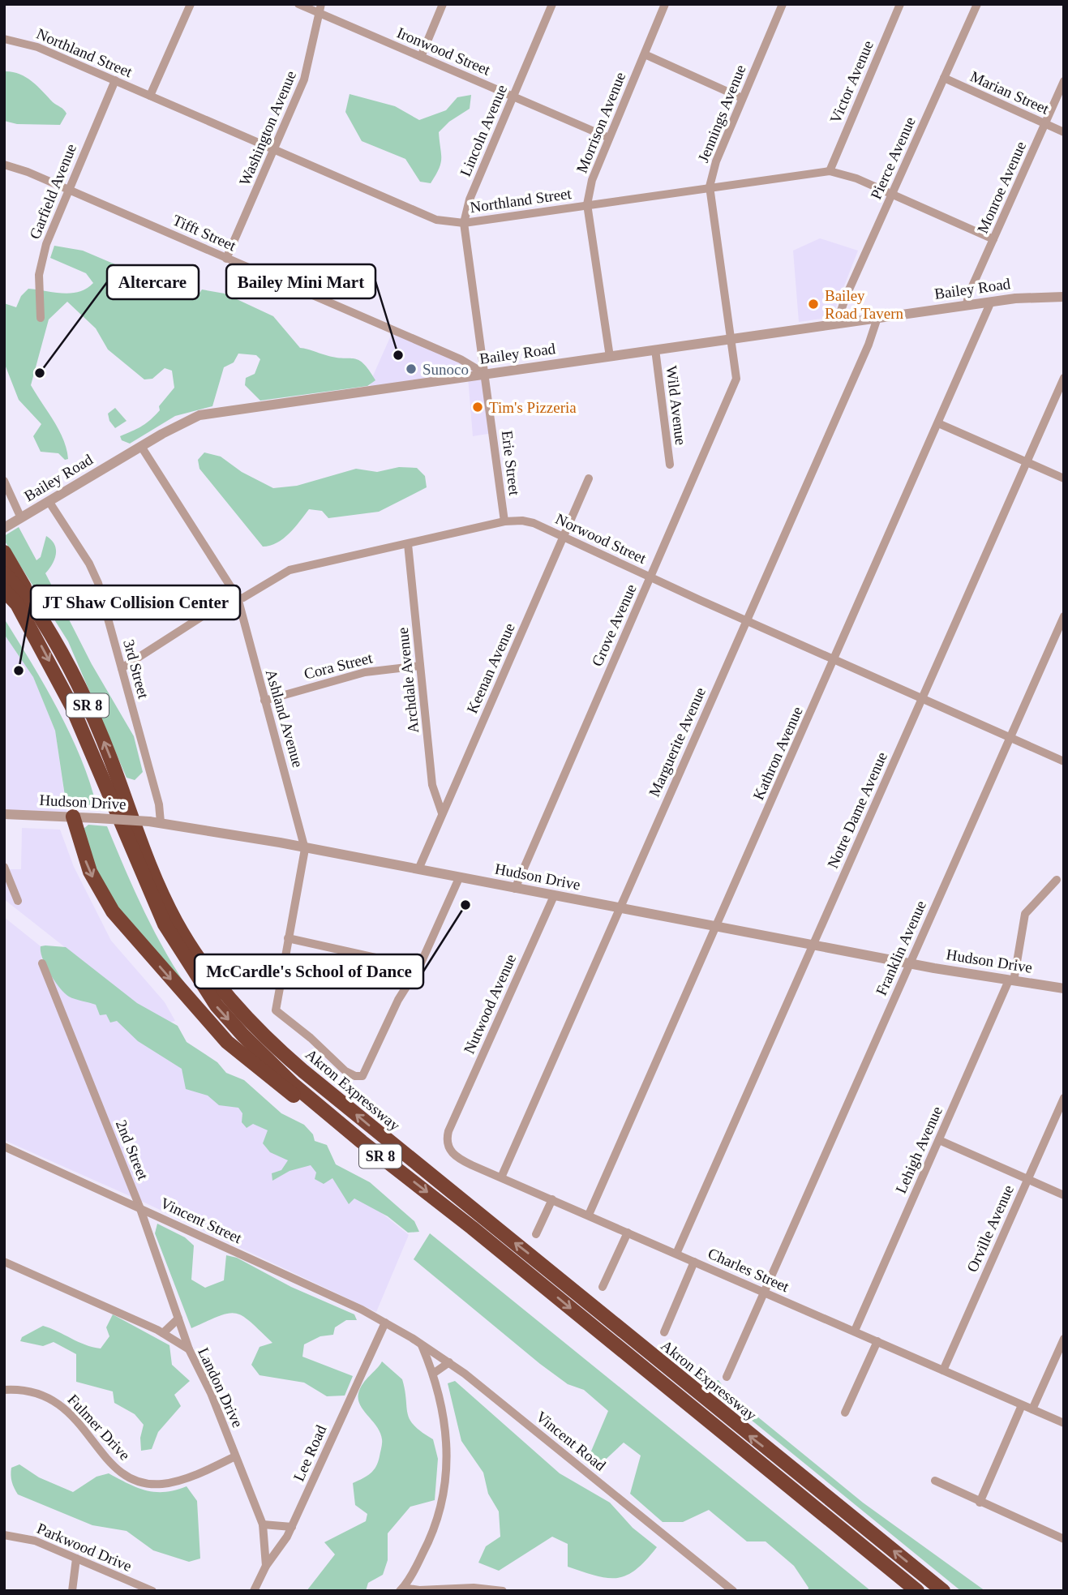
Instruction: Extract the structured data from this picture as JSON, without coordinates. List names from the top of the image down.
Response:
{
  "streets": {
    "highway": ["SR 8", "Akron Expressway"],
    "street": [
      "Ironwood Street",
      "Northland Street",
      "Victor Avenue",
      "Marian Street",
      "Jennings Avenue",
      "Morrison Avenue",
      "Washington Avenue",
      "Lincoln Avenue",
      "Pierce Avenue",
      "Monroe Avenue",
      "Garfield Avenue",
      "Tifft Street",
      "Bailey Road",
      "Wild Avenue",
      "Erie Street",
      "Norwood Street",
      "Grove Avenue",
      "Cora Street",
      "Keenan Avenue",
      "3rd Street",
      "Archdale Avenue",
      "Ashland Avenue",
      "Marguerite Avenue",
      "Kathron Avenue",
      "Hudson Drive",
      "Notre Dame Avenue",
      "Franklin Avenue",
      "Nutwood Avenue",
      "2nd Street",
      "Lehigh Avenue",
      "Vincent Street",
      "Orville Avenue",
      "Charles Street",
      "Landon Drive",
      "Fulmer Drive",
      "Vincent Road",
      "Lee Road",
      "Parkwood Drive"
    ]
  },
  "crossings": [
    ["Ironwood Street", "Morrison Avenue"],
    ["Ironwood Street", "Washington Avenue"],
    ["Ironwood Street", "Lincoln Avenue"],
    ["Northland Street", "Victor Avenue"],
    ["Northland Street", "Jennings Avenue"],
    ["Northland Street", "Morrison Avenue"],
    ["Northland Street", "Washington Avenue"],
    ["Northland Street", "Lincoln Avenue"],
    ["Northland Street", "Pierce Avenue"],
    ["Northland Street", "Monroe Avenue"],
    ["Northland Street", "Garfield Avenue"],
    ["Marian Street", "Pierce Avenue"],
    ["Marian Street", "Monroe Avenue"],
    ["Jennings Avenue", "Bailey Road"],
    ["Jennings Avenue", "Grove Avenue"],
    ["Morrison Avenue", "Bailey Road"],
    ["Washington Avenue", "Tifft Street"],
    ["Lincoln Avenue", "Tifft Street"],
    ["Lincoln Avenue", "Bailey Road"],
    ["Lincoln Avenue", "Erie Street"],
    ["Pierce Avenue", "Bailey Road"],
    ["Monroe Avenue", "Bailey Road"],
    ["Garfield Avenue", "Tifft Street"],
    ["Tifft Street", "Bailey Road"],
    ["Tifft Street", "Erie Street"],
    ["Bailey Road", "Wild Avenue"],
    ["Bailey Road", "Erie Street"],
    ["Bailey Road", "Grove Avenue"],
    ["Bailey Road", "3rd Street"],
    ["Bailey Road", "Ashland Avenue"],
    ["Bailey Road", "Marguerite Avenue"],
    ["Bailey Road", "Kathron Avenue"],
    ["Erie Street", "Norwood Street"],
    ["Norwood Street", "Grove Avenue"],
    ["Norwood Street", "Keenan Avenue"],
    ["Norwood Street", "3rd Street"],
    ["Norwood Street", "Archdale Avenue"],
    ["Norwood Street", "Ashland Avenue"],
    ["Norwood Street", "Marguerite Avenue"],
    ["Norwood Street", "Kathron Avenue"],
    ["Norwood Street", "Notre Dame Avenue"],
    ["Norwood Street", "Franklin Avenue"],
    ["Grove Avenue", "Hudson Drive"],
    ["Cora Street", "Archdale Avenue"],
    ["Cora Street", "Ashland Avenue"],
    ["Keenan Avenue", "Archdale Avenue"],
    ["Keenan Avenue", "Hudson Drive"],
    ["3rd Street", "Hudson Drive"],
    ["Ashland Avenue", "Hudson Drive"],
    ["Marguerite Avenue", "Hudson Drive"],
    ["Marguerite Avenue", "Charles Street"],
    ["Kathron Avenue", "Hudson Drive"],
    ["Kathron Avenue", "Charles Street"],
    ["Hudson Drive", "Notre Dame Avenue"],
    ["Hudson Drive", "Franklin Avenue"],
    ["Hudson Drive", "Nutwood Avenue"],
    ["Hudson Drive", "Lehigh Avenue"],
    ["Notre Dame Avenue", "Charles Street"],
    ["Franklin Avenue", "Charles Street"],
    ["Nutwood Avenue", "Charles Street"],
    ["2nd Street", "Vincent Street"],
    ["2nd Street", "Landon Drive"],
    ["Lehigh Avenue", "Charles Street"],
    ["Vincent Street", "Vincent Road"],
    ["Vincent Street", "Lee Road"],
    ["Orville Avenue", "Charles Street"],
    ["Landon Drive", "Fulmer Drive"],
    ["Landon Drive", "Lee Road"],
    ["Vincent Road", "Lee Road"]
  ],
  "places": [
    "Bailey Road Tavern",
    "Bailey Mini Mart",
    "Sunoco",
    "Altercare",
    "Tim's Pizzeria",
    "JT Shaw Collision Center",
    "McCardle's School of Dance"
  ]
}
